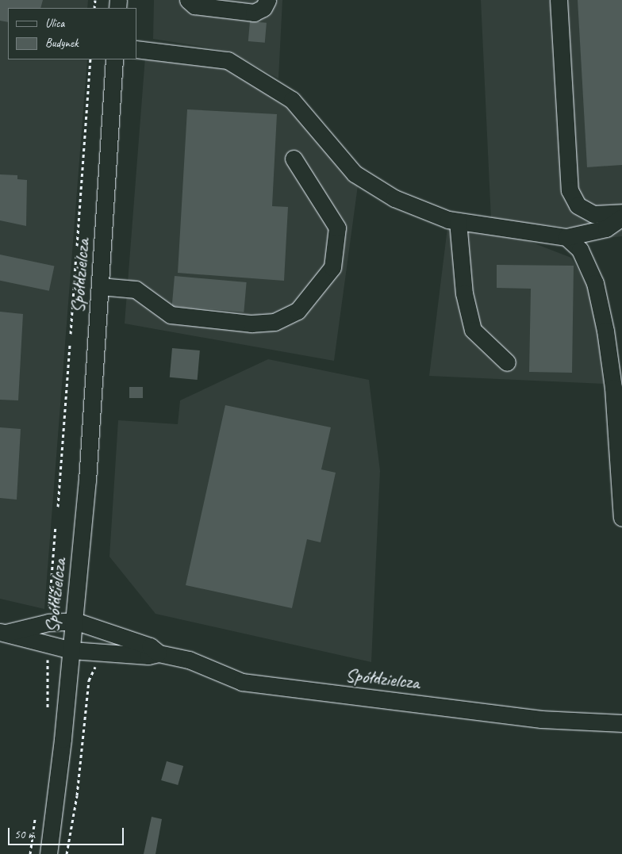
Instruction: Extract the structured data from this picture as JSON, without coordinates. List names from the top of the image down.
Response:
{
  "streets": {
    "street": ["Spółdzielcza"]
  },
  "legend": ["Ulica", "Budynek"],
  "scale_bar": "50 m"
}
